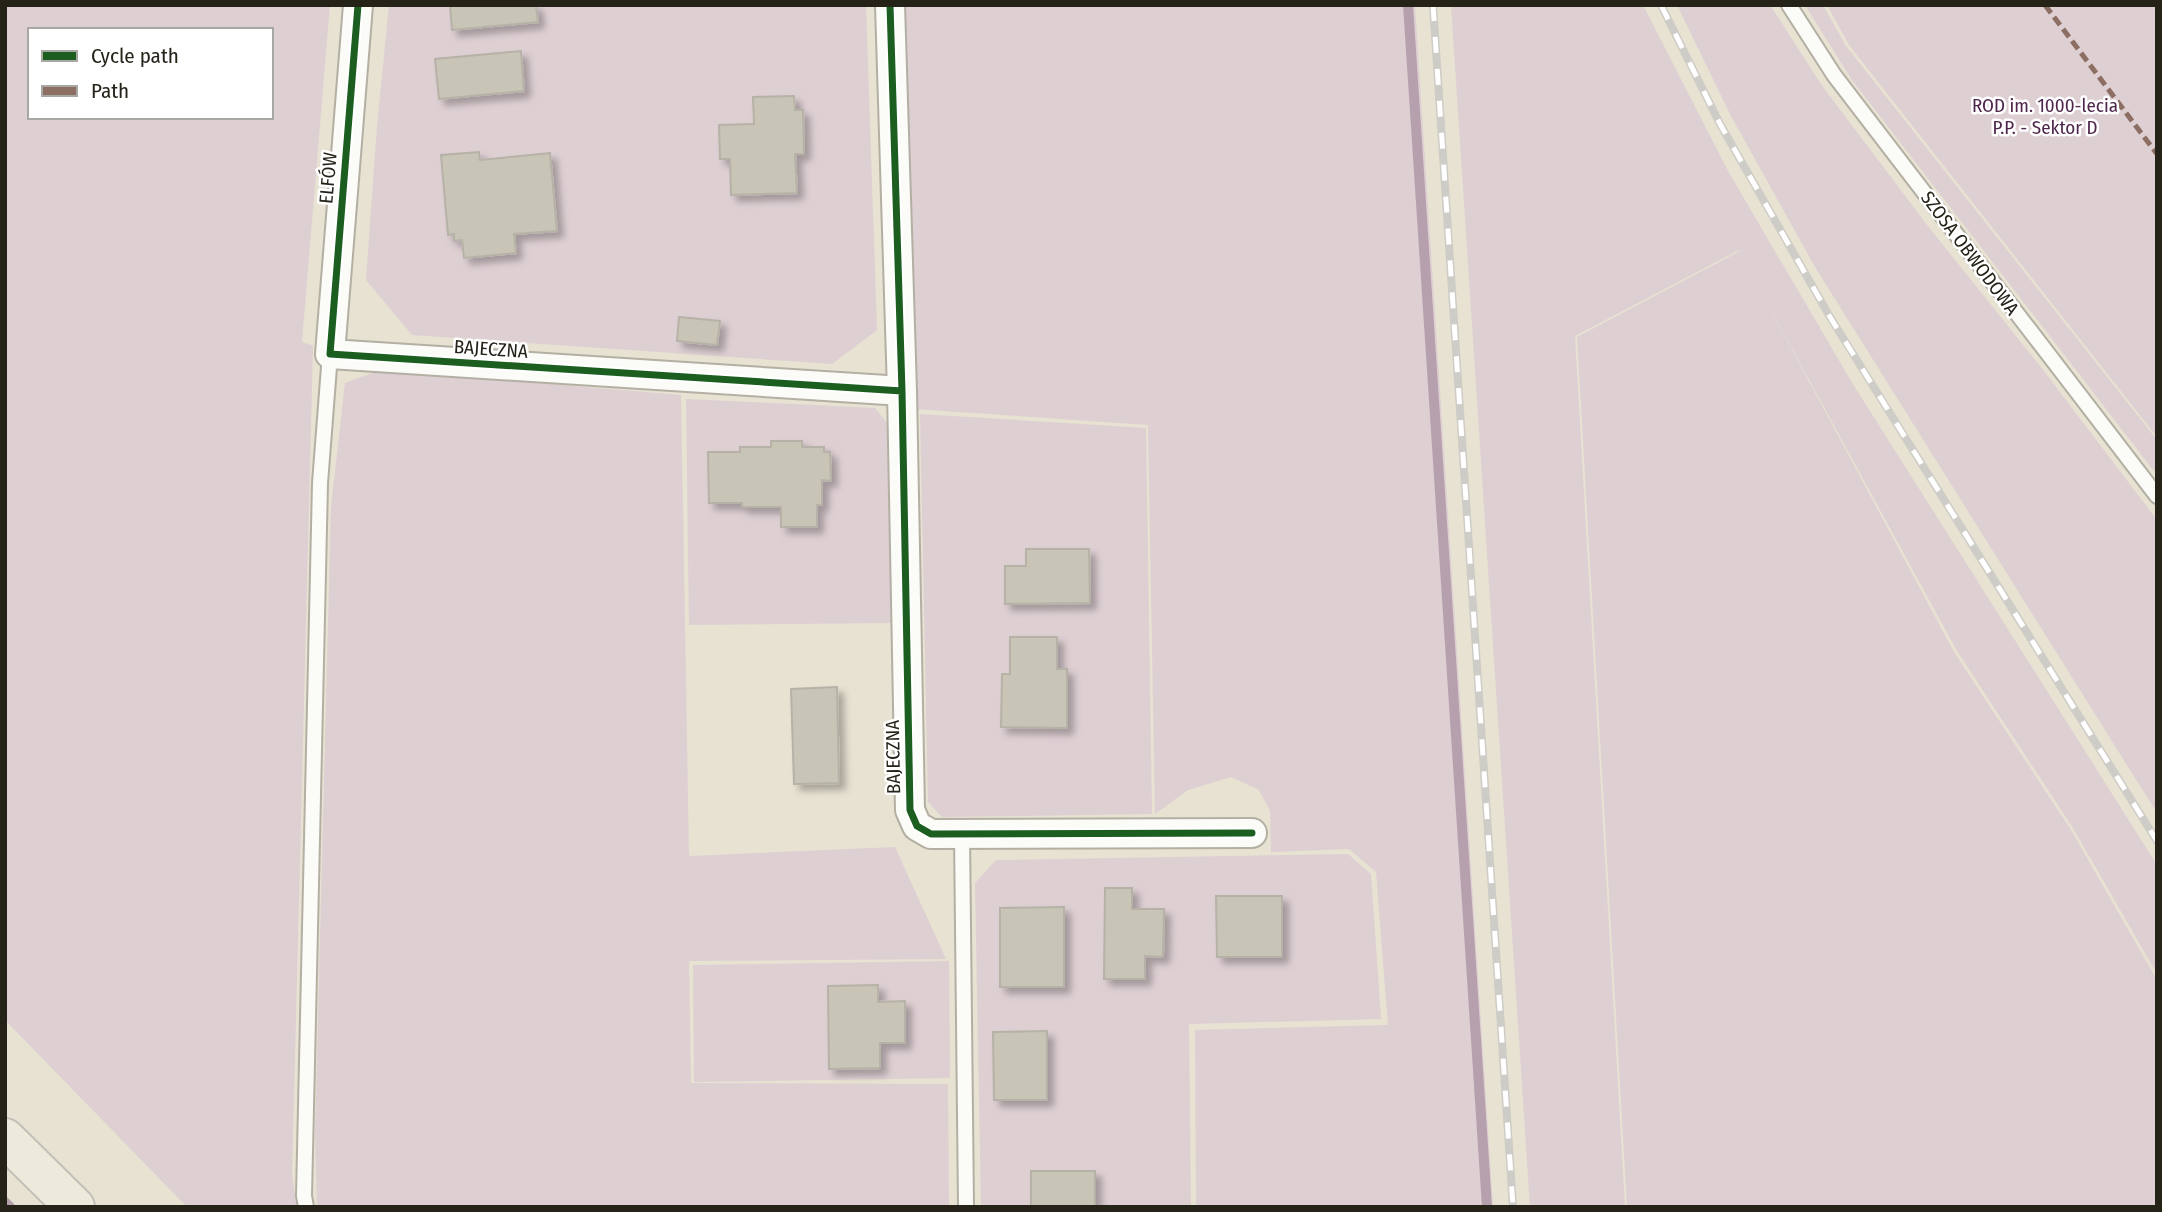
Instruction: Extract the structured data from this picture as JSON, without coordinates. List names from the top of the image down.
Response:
{
  "streets": {
    "street": ["ELFÓW", "BAJECZNA"],
    "lane": ["SZOSA OBWODOWA"]
  },
  "crossings": [
    ["ELFÓW", "BAJECZNA"]
  ],
  "parks": ["ROD im. 1000-lecia P.P. - Sektor D"],
  "legend": ["Cycle path", "Path"]
}
